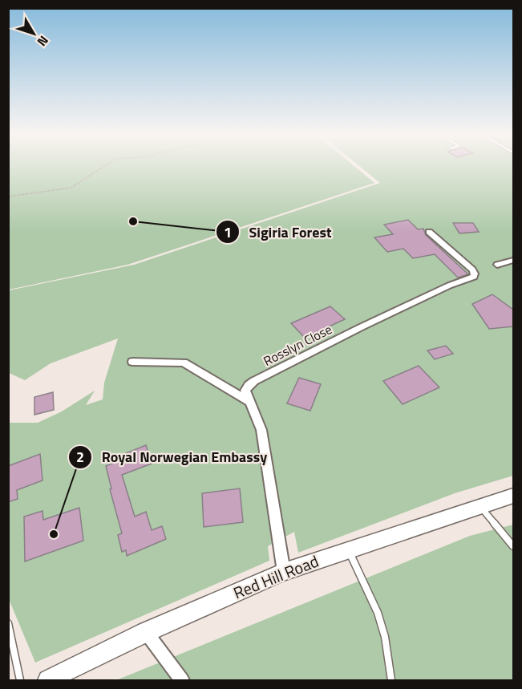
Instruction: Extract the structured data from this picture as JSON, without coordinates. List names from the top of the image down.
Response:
{
  "streets": {
    "main road": ["Red Hill Road"],
    "street": ["Rosslyn Close"]
  },
  "places": ["Sigiria Forest", "Royal Norwegian Embassy"],
  "north": "bottom right"
}
